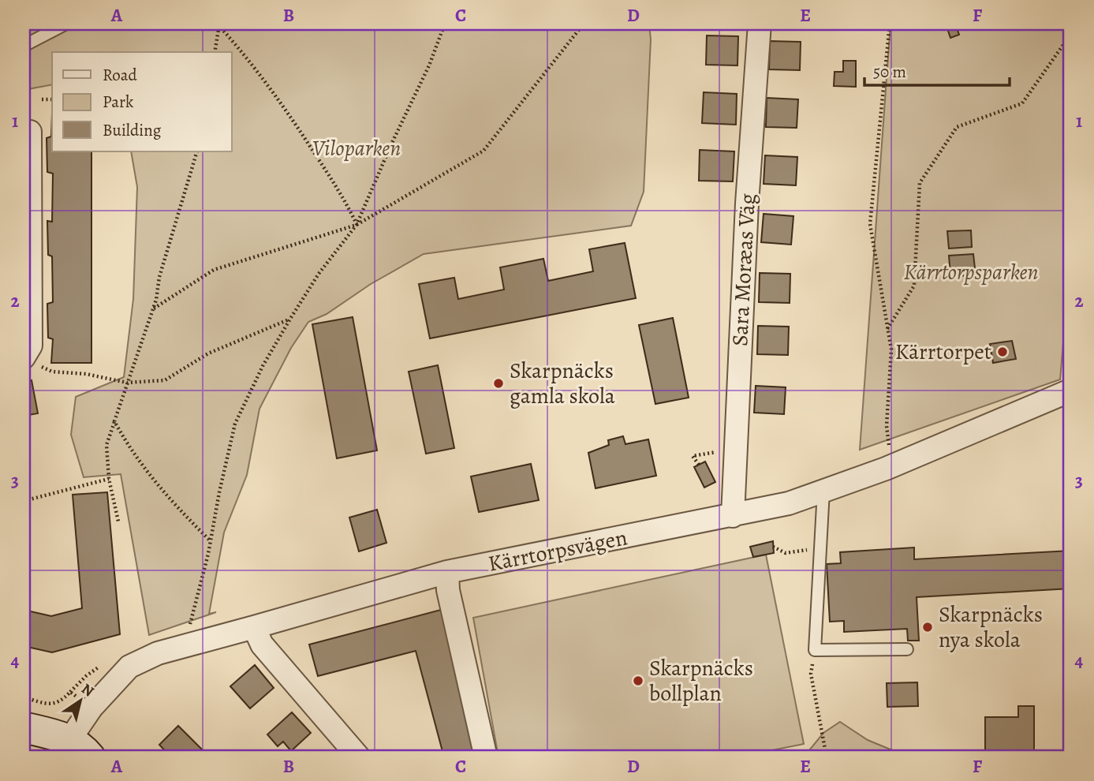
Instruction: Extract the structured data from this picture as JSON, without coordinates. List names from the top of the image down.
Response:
{
  "streets": {
    "street": ["Sara Moræas Väg", "Kärrtorpsvägen"]
  },
  "crossings": [
    ["Sara Moræas Väg", "Kärrtorpsvägen"]
  ],
  "parks": ["Viloparken", "Kärrtorpsparken"],
  "places": [
    "Kärrtorpet",
    "Skarpnäcks gamla skola",
    "Skarpnäcks nya skola",
    "Skarpnäcks bollplan"
  ],
  "legend": ["Road", "Park", "Building"],
  "scale_bar": "50 m",
  "north": "top right",
  "grid": {
    "columns": [
      "A",
      "B",
      "C",
      "D",
      "E",
      "F"
    ],
    "rows": [
      "1",
      "2",
      "3",
      "4"
    ]
  }
}
